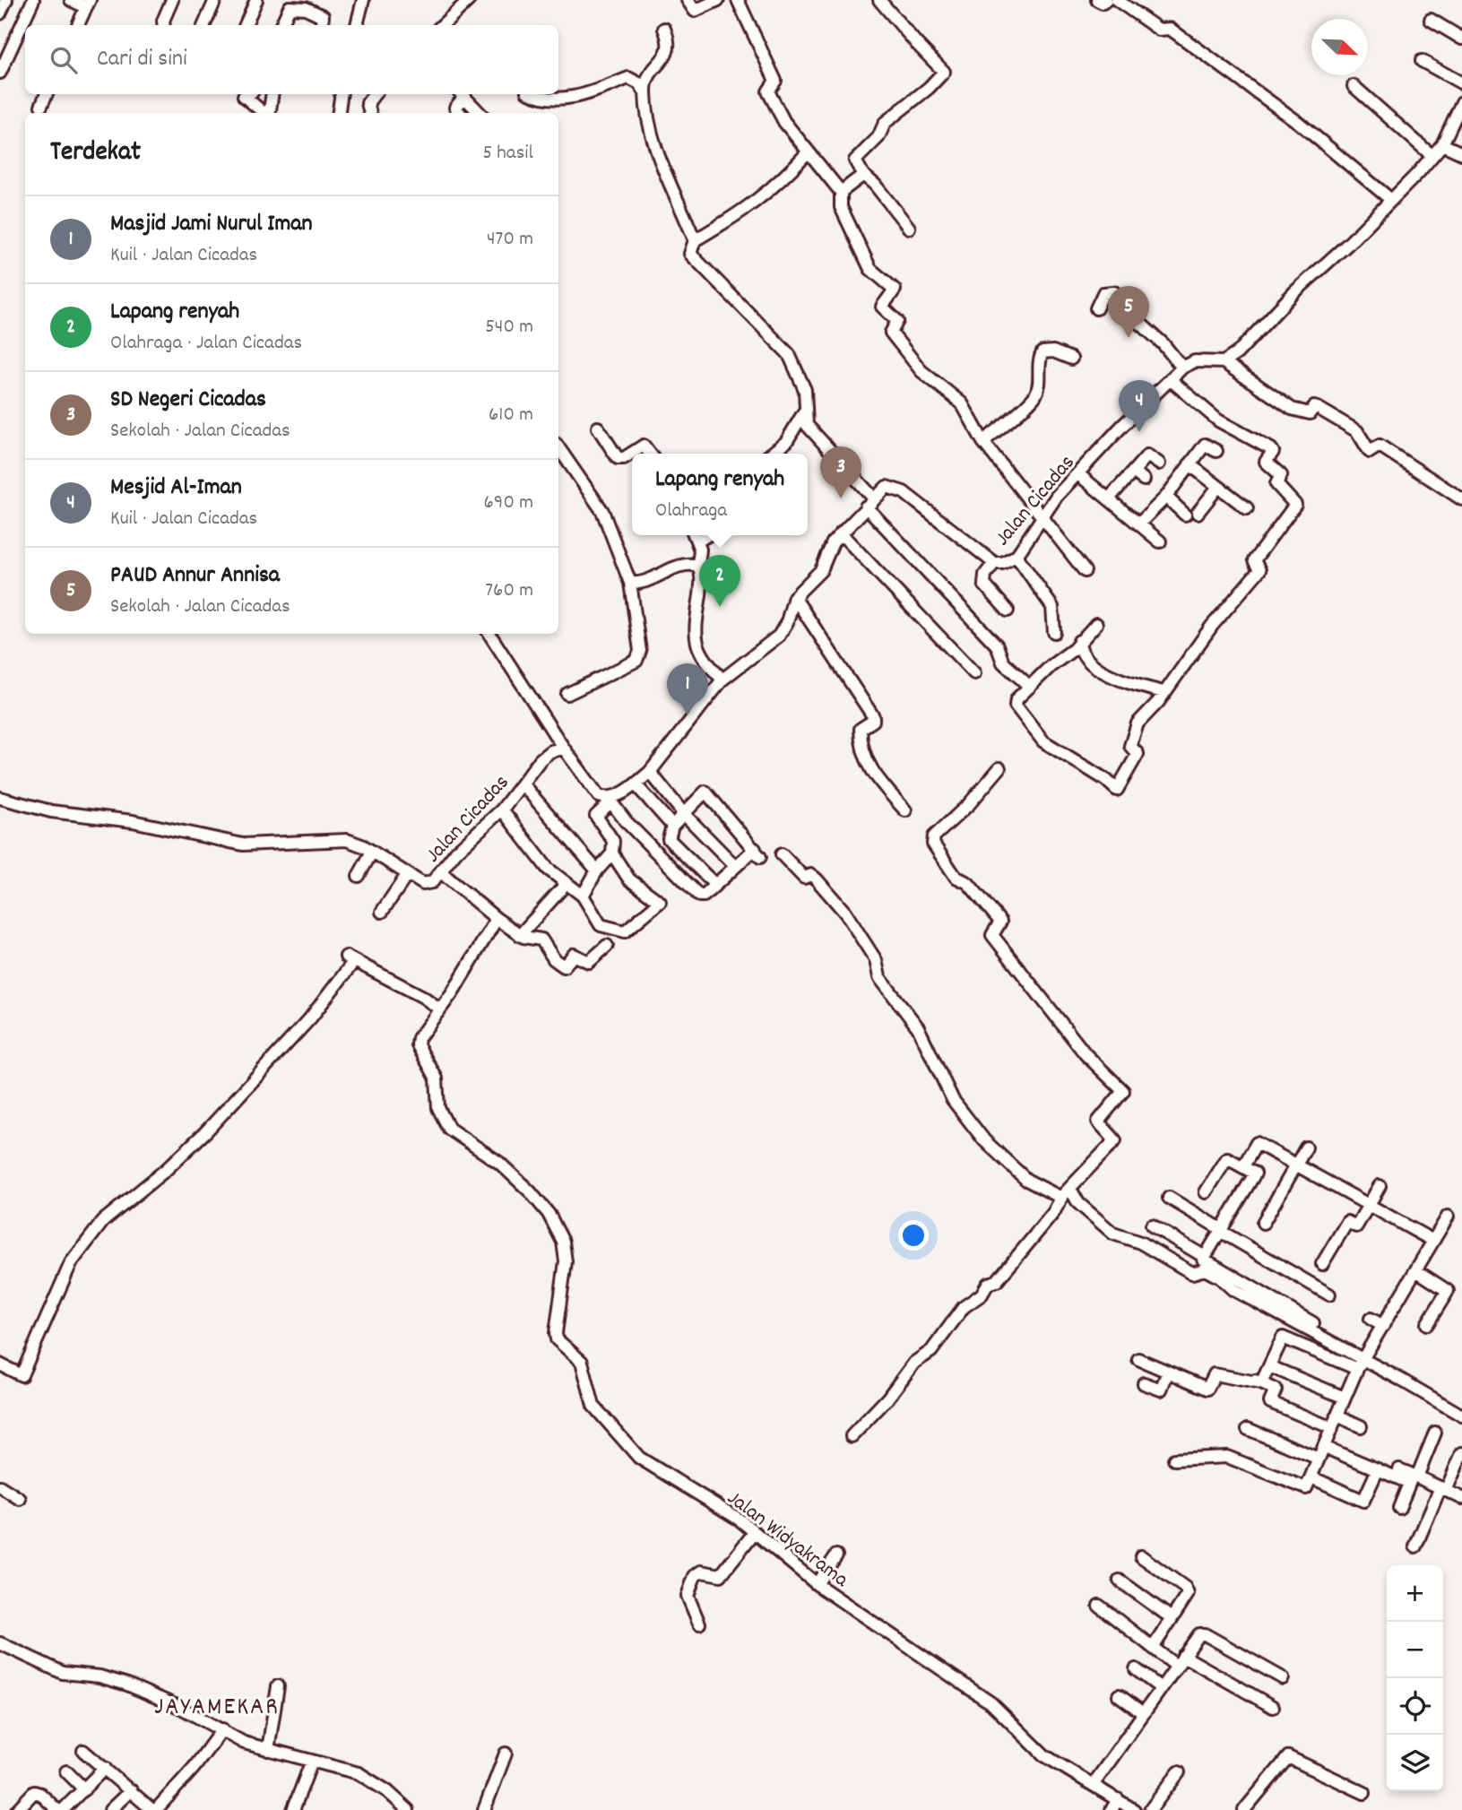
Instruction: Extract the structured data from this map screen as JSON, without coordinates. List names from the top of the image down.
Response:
{
  "streets": {
    "street": ["Jalan Cicadas", "Jalan Widyakrama"]
  },
  "districts": ["JAYAMEKAR"],
  "north": "bottom right",
  "page": {
    "search": "Cari di sini",
    "heading": ["Terdekat", "5 hasil"],
    "list": [
      {
        "mark": "1",
        "name": "Masjid Jami Nurul Iman",
        "note": "Kuil · Jalan Cicadas",
        "value": "470 m"
      },
      {
        "mark": "2",
        "name": "Lapang renyah",
        "note": "Olahraga · Jalan Cicadas",
        "value": "540 m"
      },
      {
        "mark": "3",
        "name": "SD Negeri Cicadas",
        "note": "Sekolah · Jalan Cicadas",
        "value": "610 m"
      },
      {
        "mark": "4",
        "name": "Mesjid Al-Iman",
        "note": "Kuil · Jalan Cicadas",
        "value": "690 m"
      },
      {
        "mark": "5",
        "name": "PAUD Annur Annisa",
        "note": "Sekolah · Jalan Cicadas",
        "value": "760 m"
      }
    ],
    "pins": [
      "5",
      "4",
      "3",
      "2",
      "1"
    ],
    "popup": ["Lapang renyah", "Olahraga"],
    "map_buttons": ["+", "−"]
  }
}
